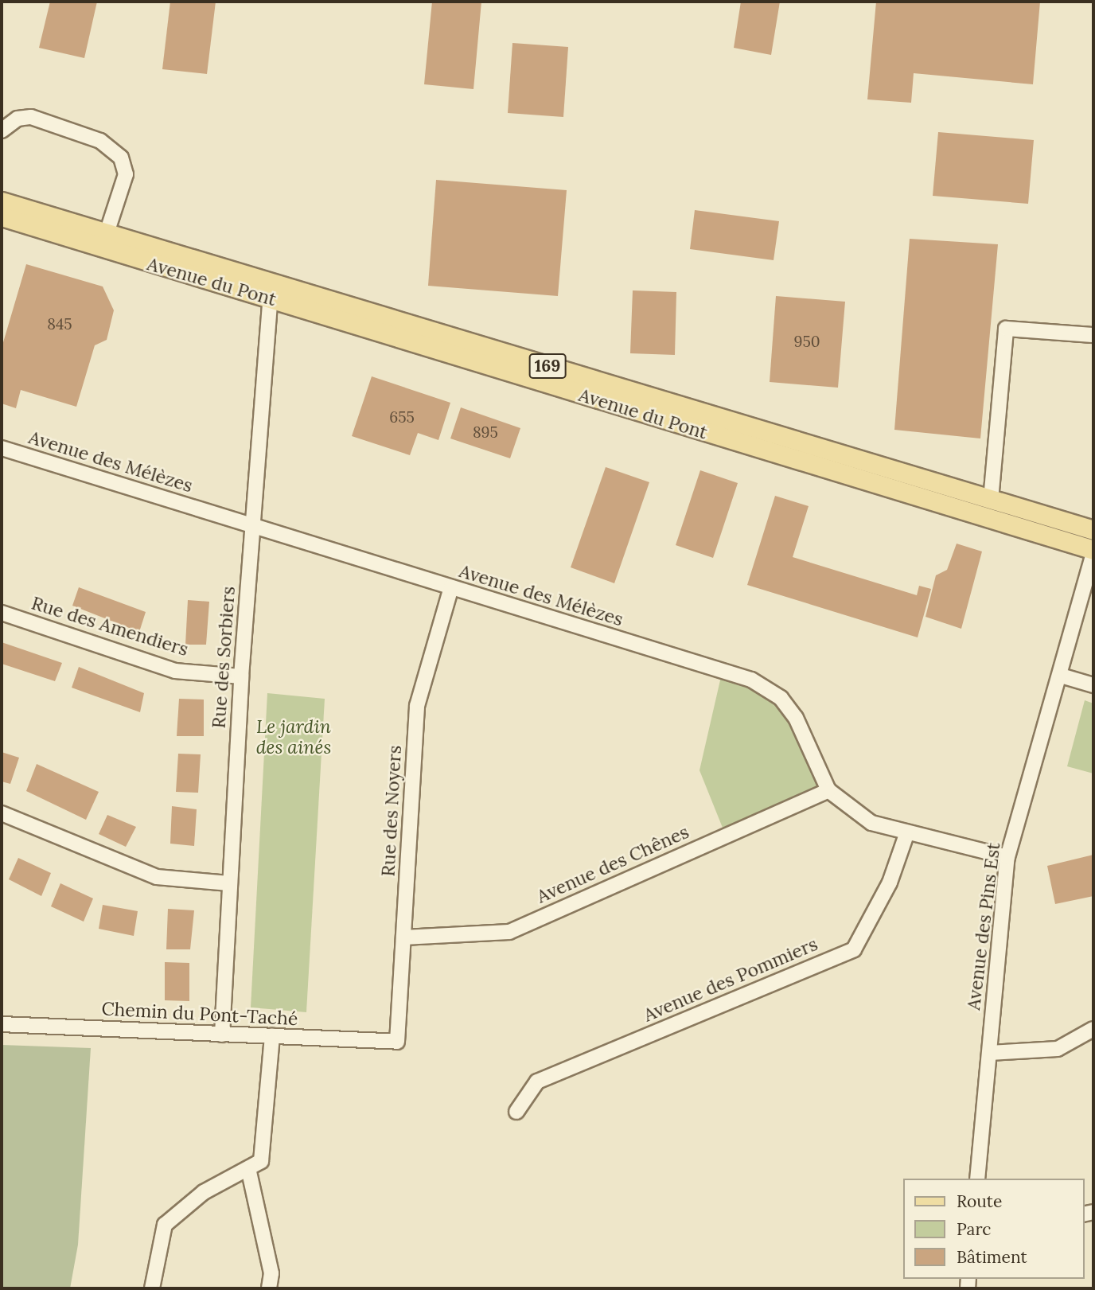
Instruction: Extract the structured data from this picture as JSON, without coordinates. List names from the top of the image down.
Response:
{
  "streets": {
    "main road": ["Avenue du Pont", "169"],
    "street": [
      "Avenue des Mélèzes",
      "Rue des Amendiers",
      "Rue des Sorbiers",
      "Rue des Noyers",
      "Avenue des Chênes",
      "Avenue des Pins Est",
      "Avenue des Pommiers",
      "Chemin du Pont-Taché"
    ]
  },
  "crossings": [
    ["Avenue du Pont", "Rue des Sorbiers"],
    ["Avenue du Pont", "Avenue des Pins Est"],
    ["Avenue des Mélèzes", "Rue des Sorbiers"],
    ["Avenue des Mélèzes", "Rue des Noyers"],
    ["Avenue des Mélèzes", "Avenue des Chênes"],
    ["Avenue des Mélèzes", "Avenue des Pins Est"],
    ["Avenue des Mélèzes", "Avenue des Pommiers"],
    ["Rue des Amendiers", "Rue des Sorbiers"],
    ["Rue des Sorbiers", "Chemin du Pont-Taché"],
    ["Rue des Noyers", "Avenue des Chênes"],
    ["Rue des Noyers", "Chemin du Pont-Taché"]
  ],
  "parks": ["Le jardin des ainés"],
  "house_numbers": [
    "845",
    "950",
    "655",
    "895"
  ],
  "legend": ["Route", "Parc", "Bâtiment"]
}
